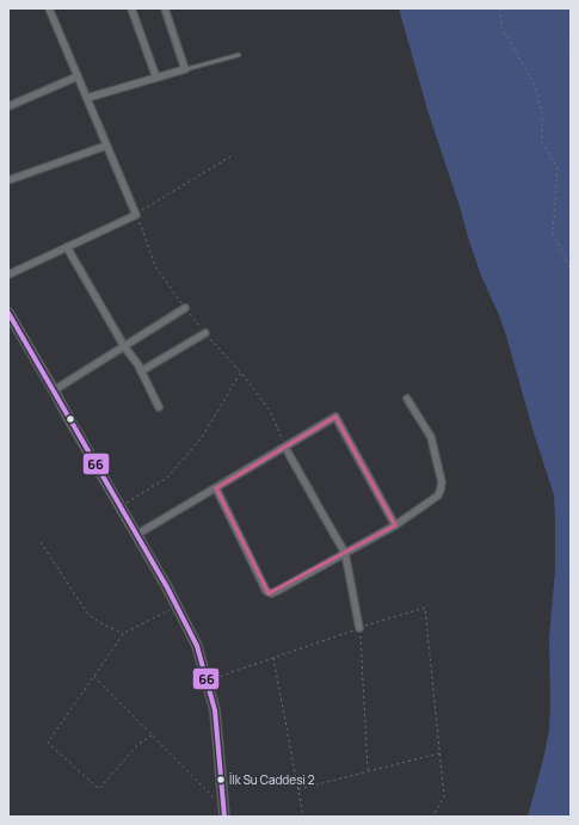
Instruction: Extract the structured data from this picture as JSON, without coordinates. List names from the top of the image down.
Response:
{
  "places": ["İlk Su Caddesi 2"],
  "lines": ["transit line 66"]
}
